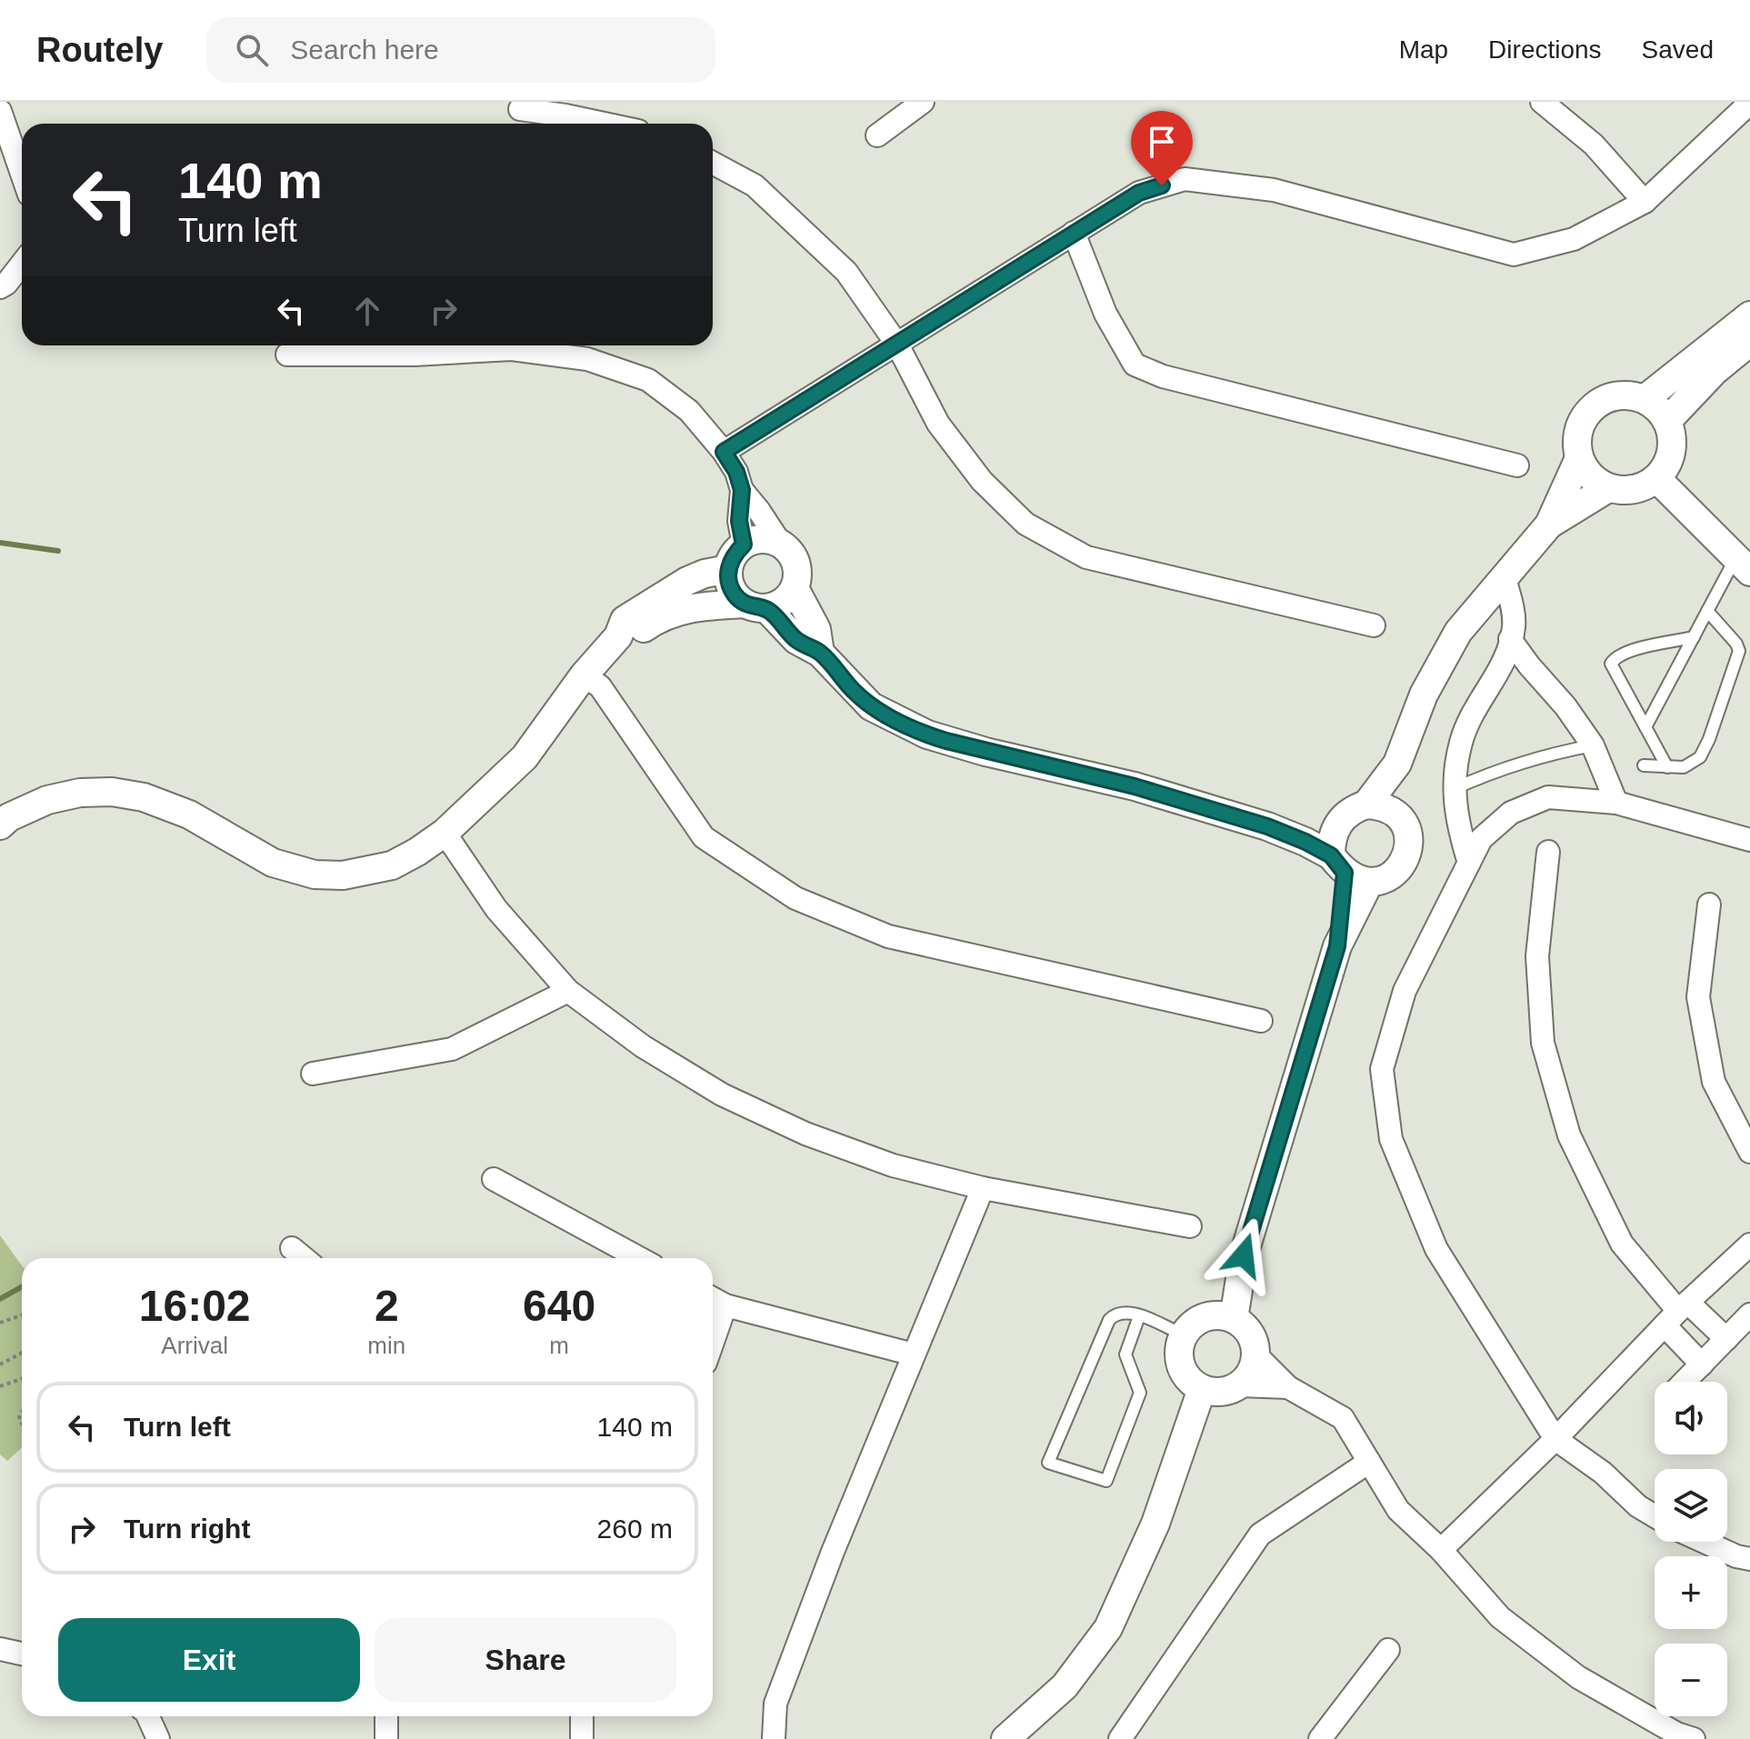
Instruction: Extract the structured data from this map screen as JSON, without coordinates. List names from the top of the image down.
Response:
{
  "page": {
    "header": "Routely",
    "search": "Search here",
    "nav": ["Map", "Directions", "Saved"],
    "turn": ["140 m", "Turn left"],
    "eta": [
      "16:02",
      "Arrival",
      "2",
      "min",
      "640",
      "m"
    ],
    "map_buttons": ["+", "−"],
    "list": [
      {
        "name": "Turn left",
        "value": "140 m"
      },
      {
        "name": "Turn right",
        "value": "260 m"
      }
    ],
    "buttons": ["Exit", "Share"]
  }
}
